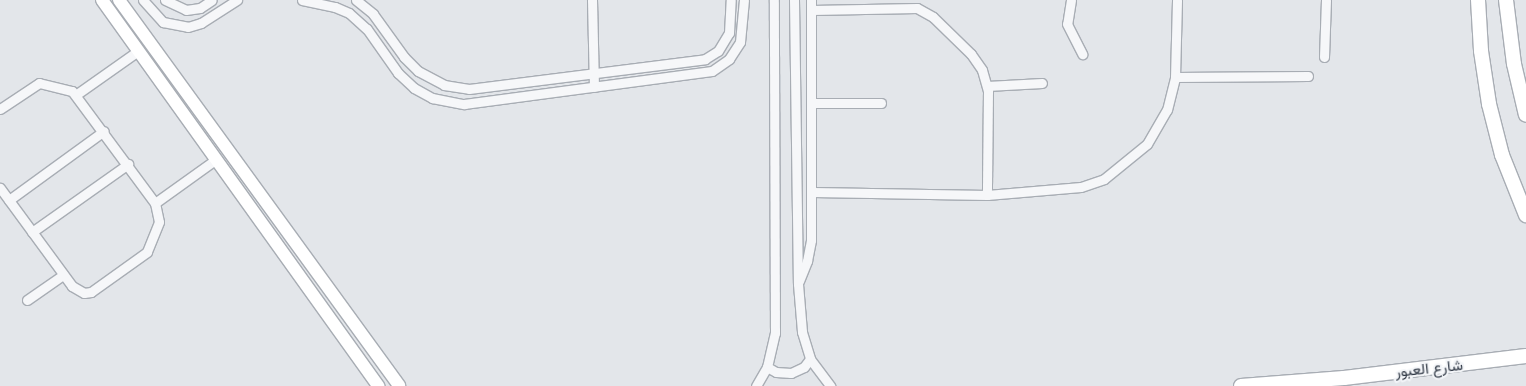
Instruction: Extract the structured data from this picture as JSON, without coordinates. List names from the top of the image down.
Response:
{
  "streets": {
    "main road": ["شارع العبور"]
  }
}
